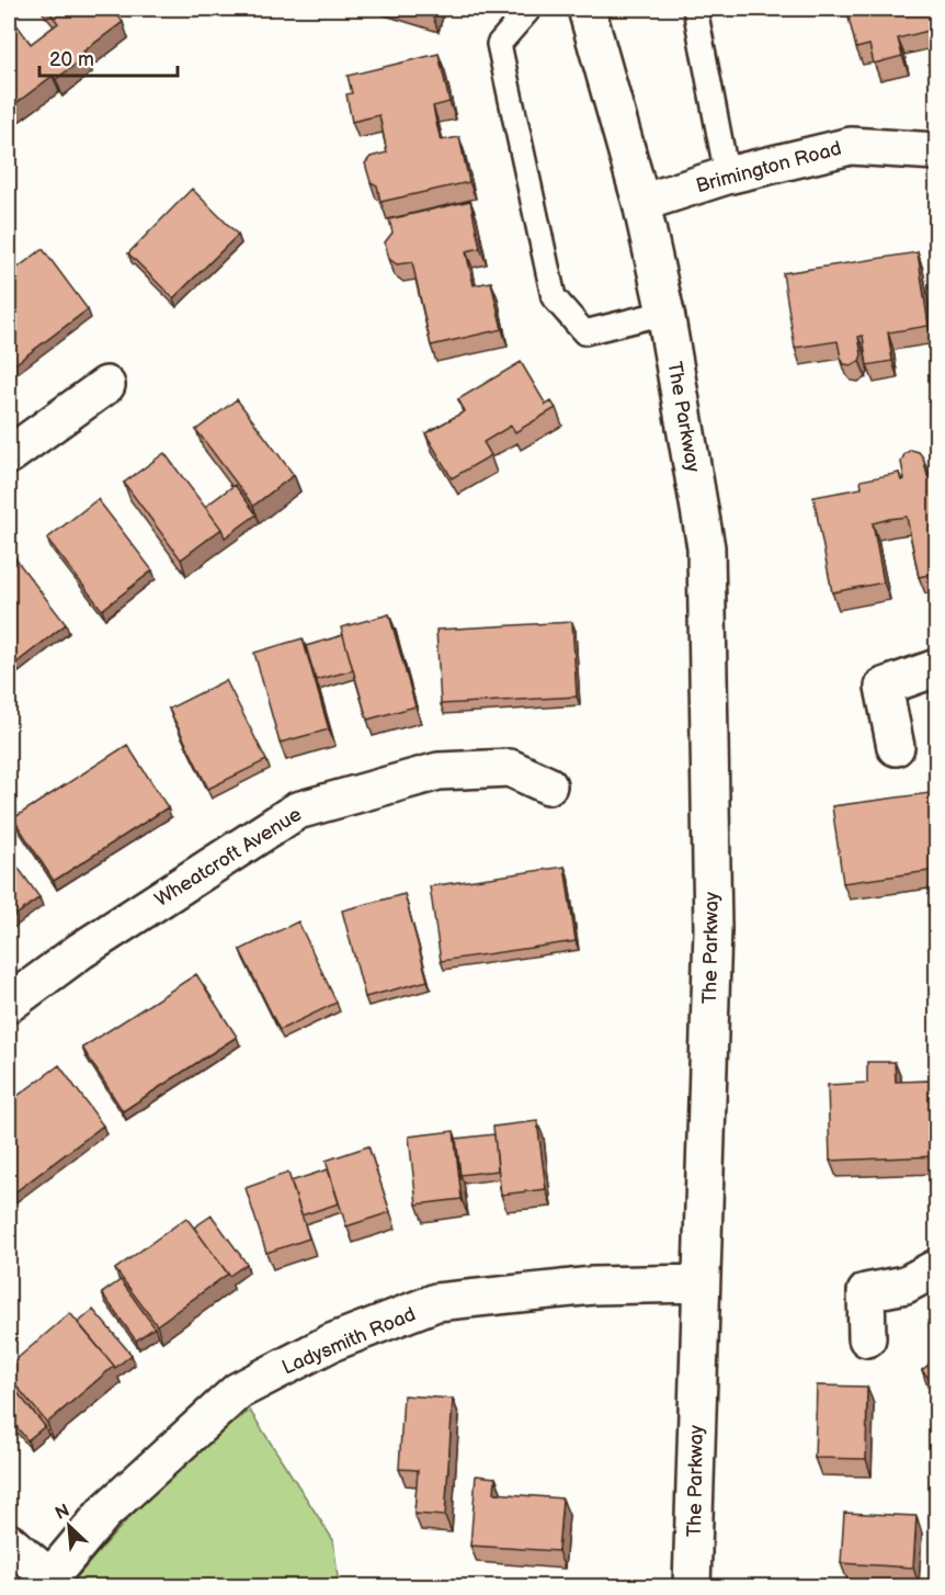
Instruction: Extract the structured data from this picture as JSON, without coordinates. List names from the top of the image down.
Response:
{
  "streets": {
    "street": [
      "Brimington Road",
      "The Parkway",
      "Wheatcroft Avenue",
      "Ladysmith Road"
    ]
  },
  "crossings": [
    ["Brimington Road", "The Parkway"],
    ["The Parkway", "Ladysmith Road"]
  ],
  "scale_bar": "20 m",
  "north": "top left"
}
